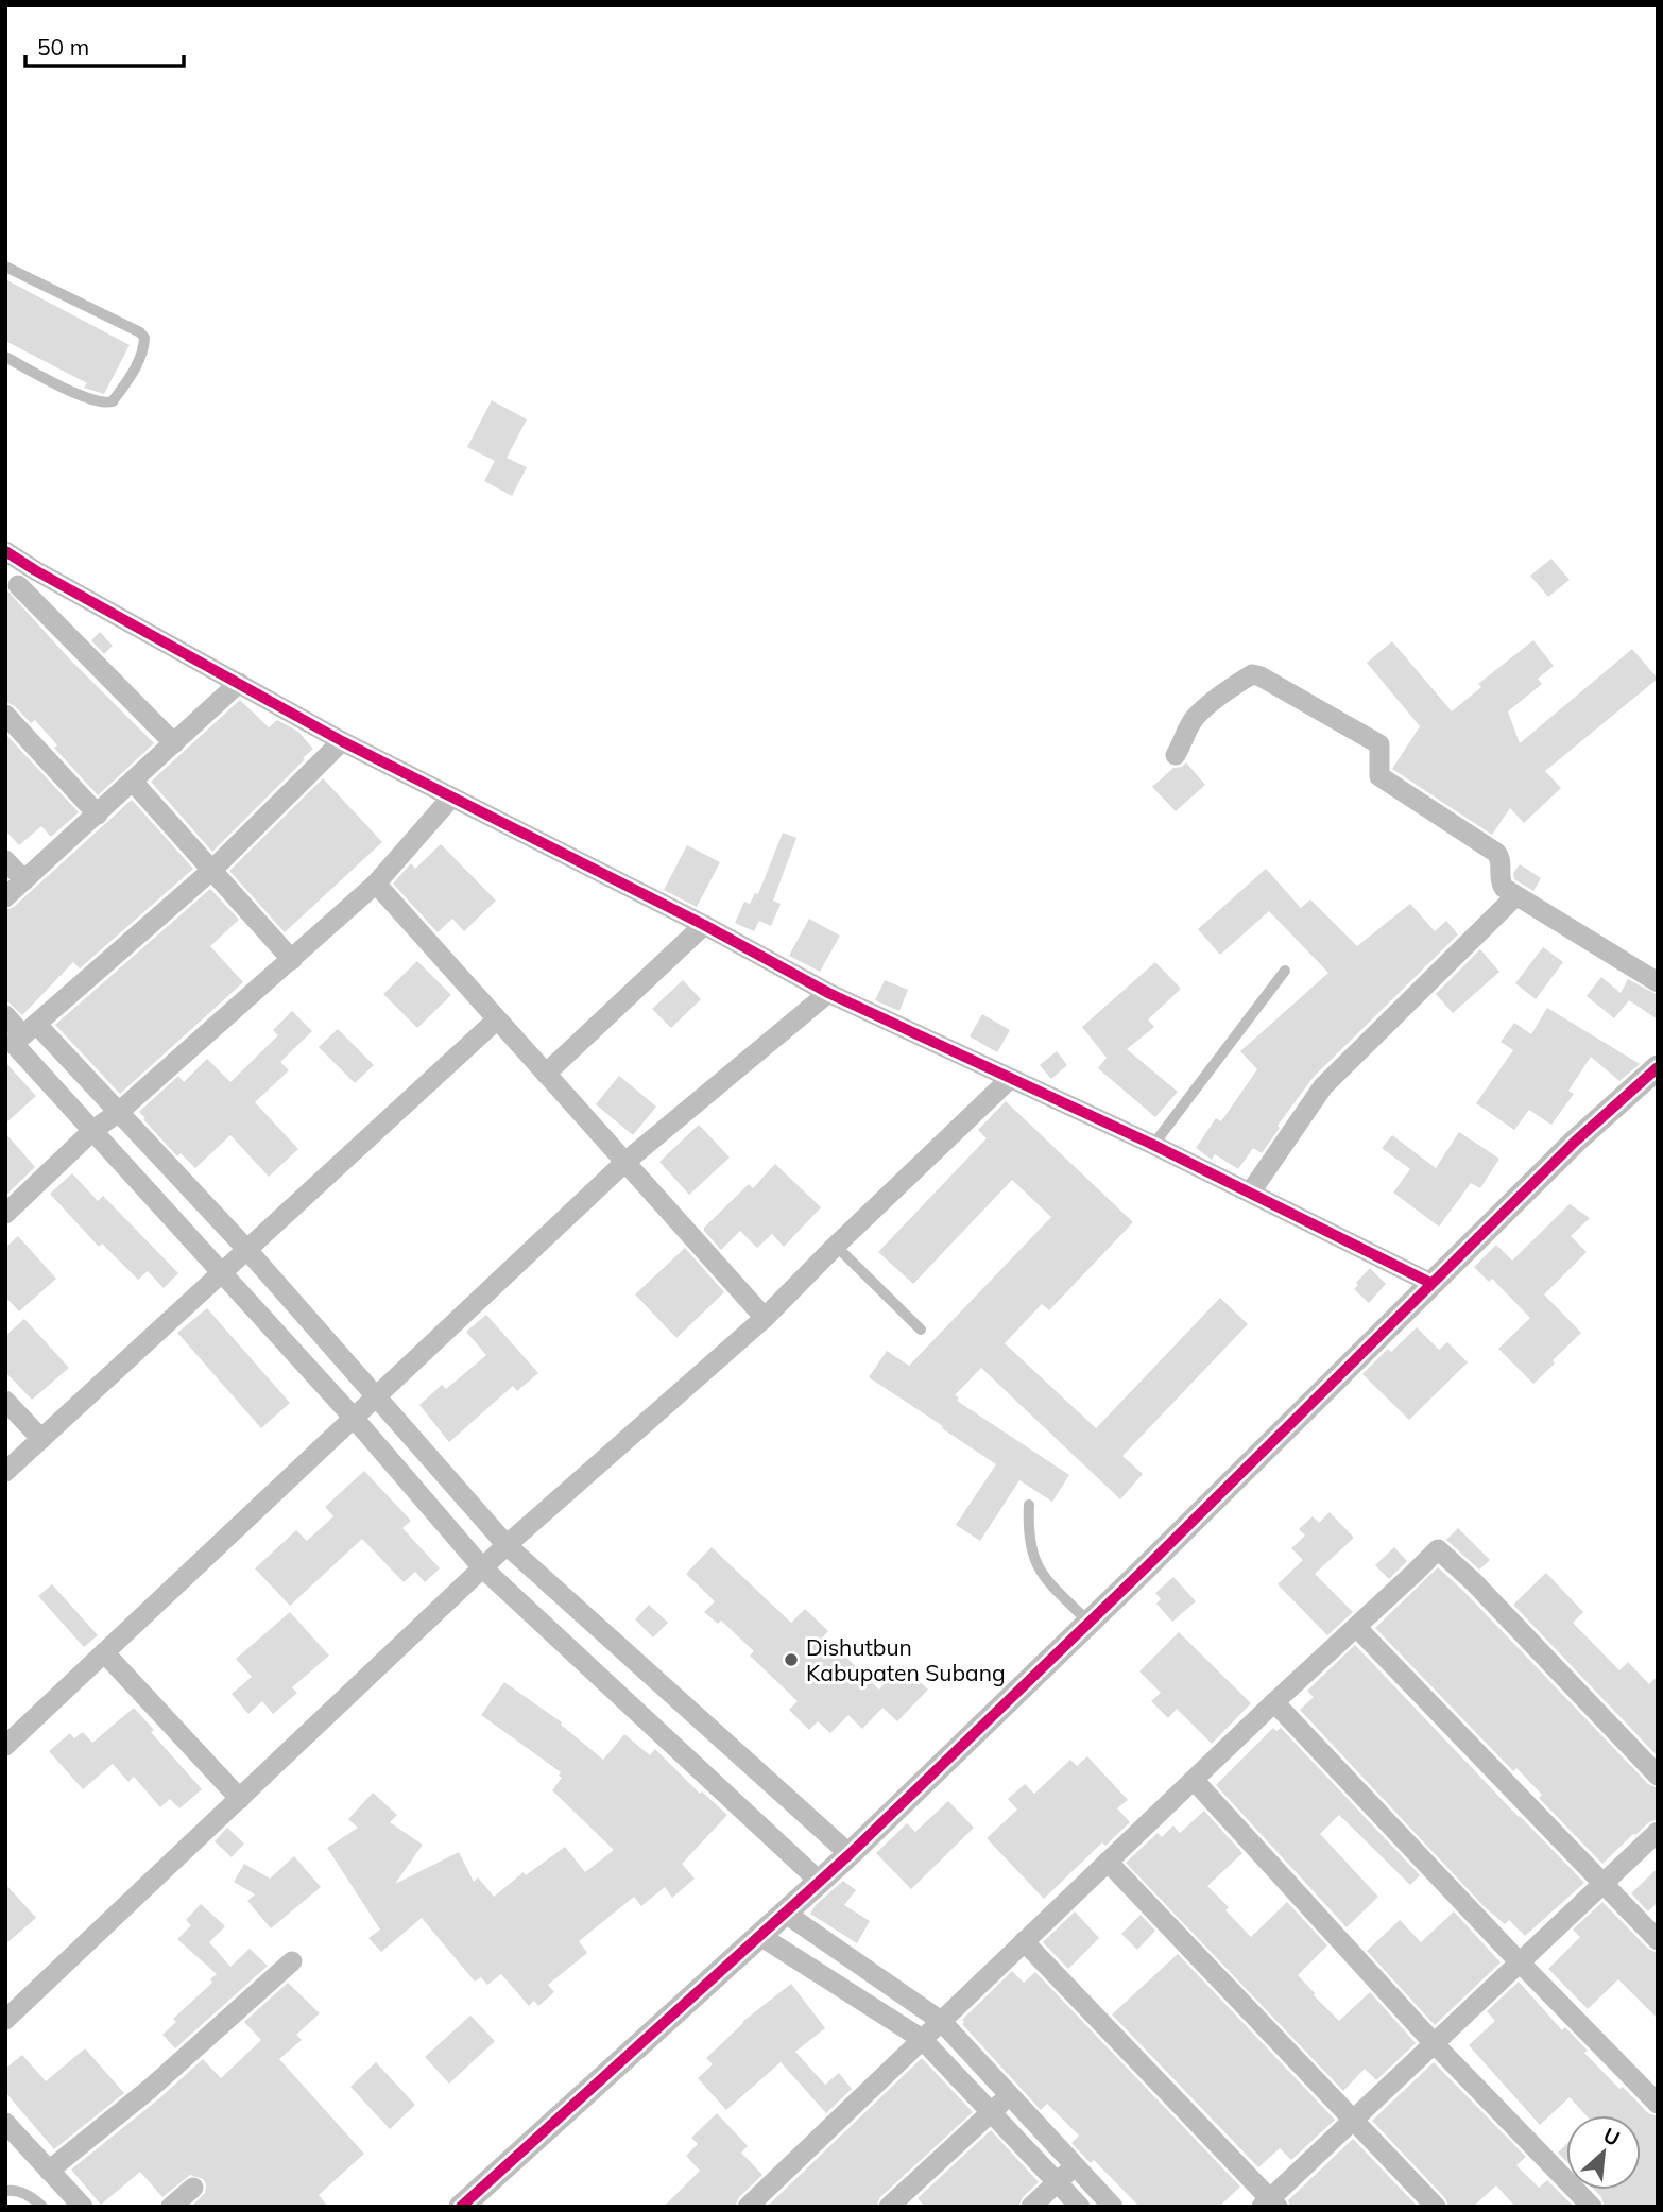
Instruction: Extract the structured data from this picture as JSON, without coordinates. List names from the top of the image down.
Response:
{
  "places": ["Dishutbun Kabupaten Subang"],
  "scale_bar": "50 m",
  "north": "top right"
}
